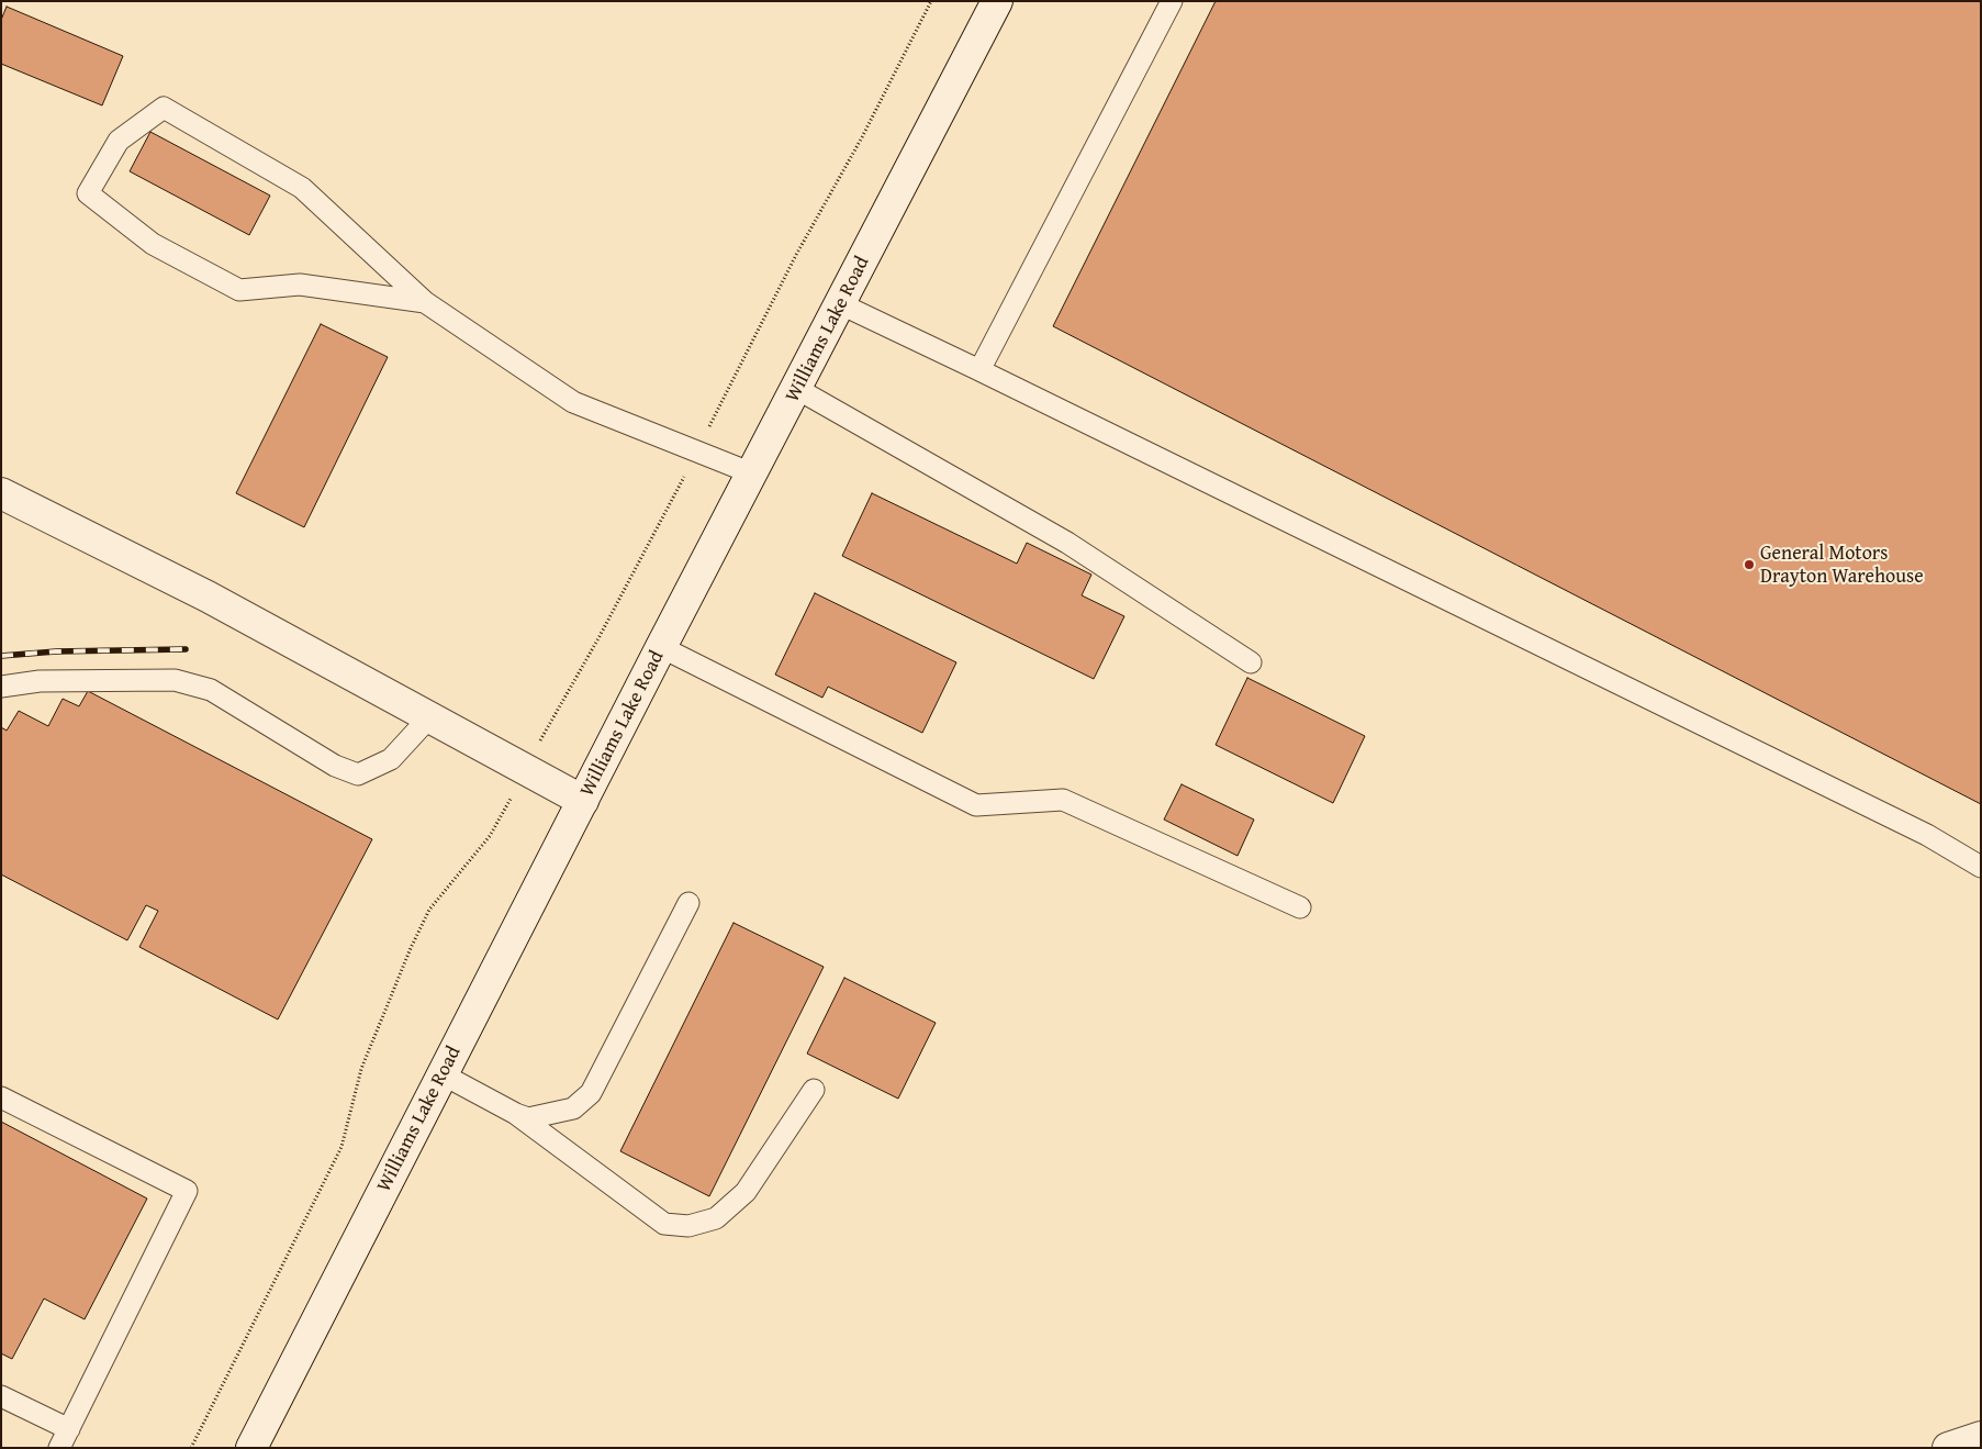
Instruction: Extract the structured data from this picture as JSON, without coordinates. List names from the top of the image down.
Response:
{
  "streets": {
    "main road": ["Williams Lake Road"]
  },
  "places": ["General Motors Drayton Warehouse"]
}
